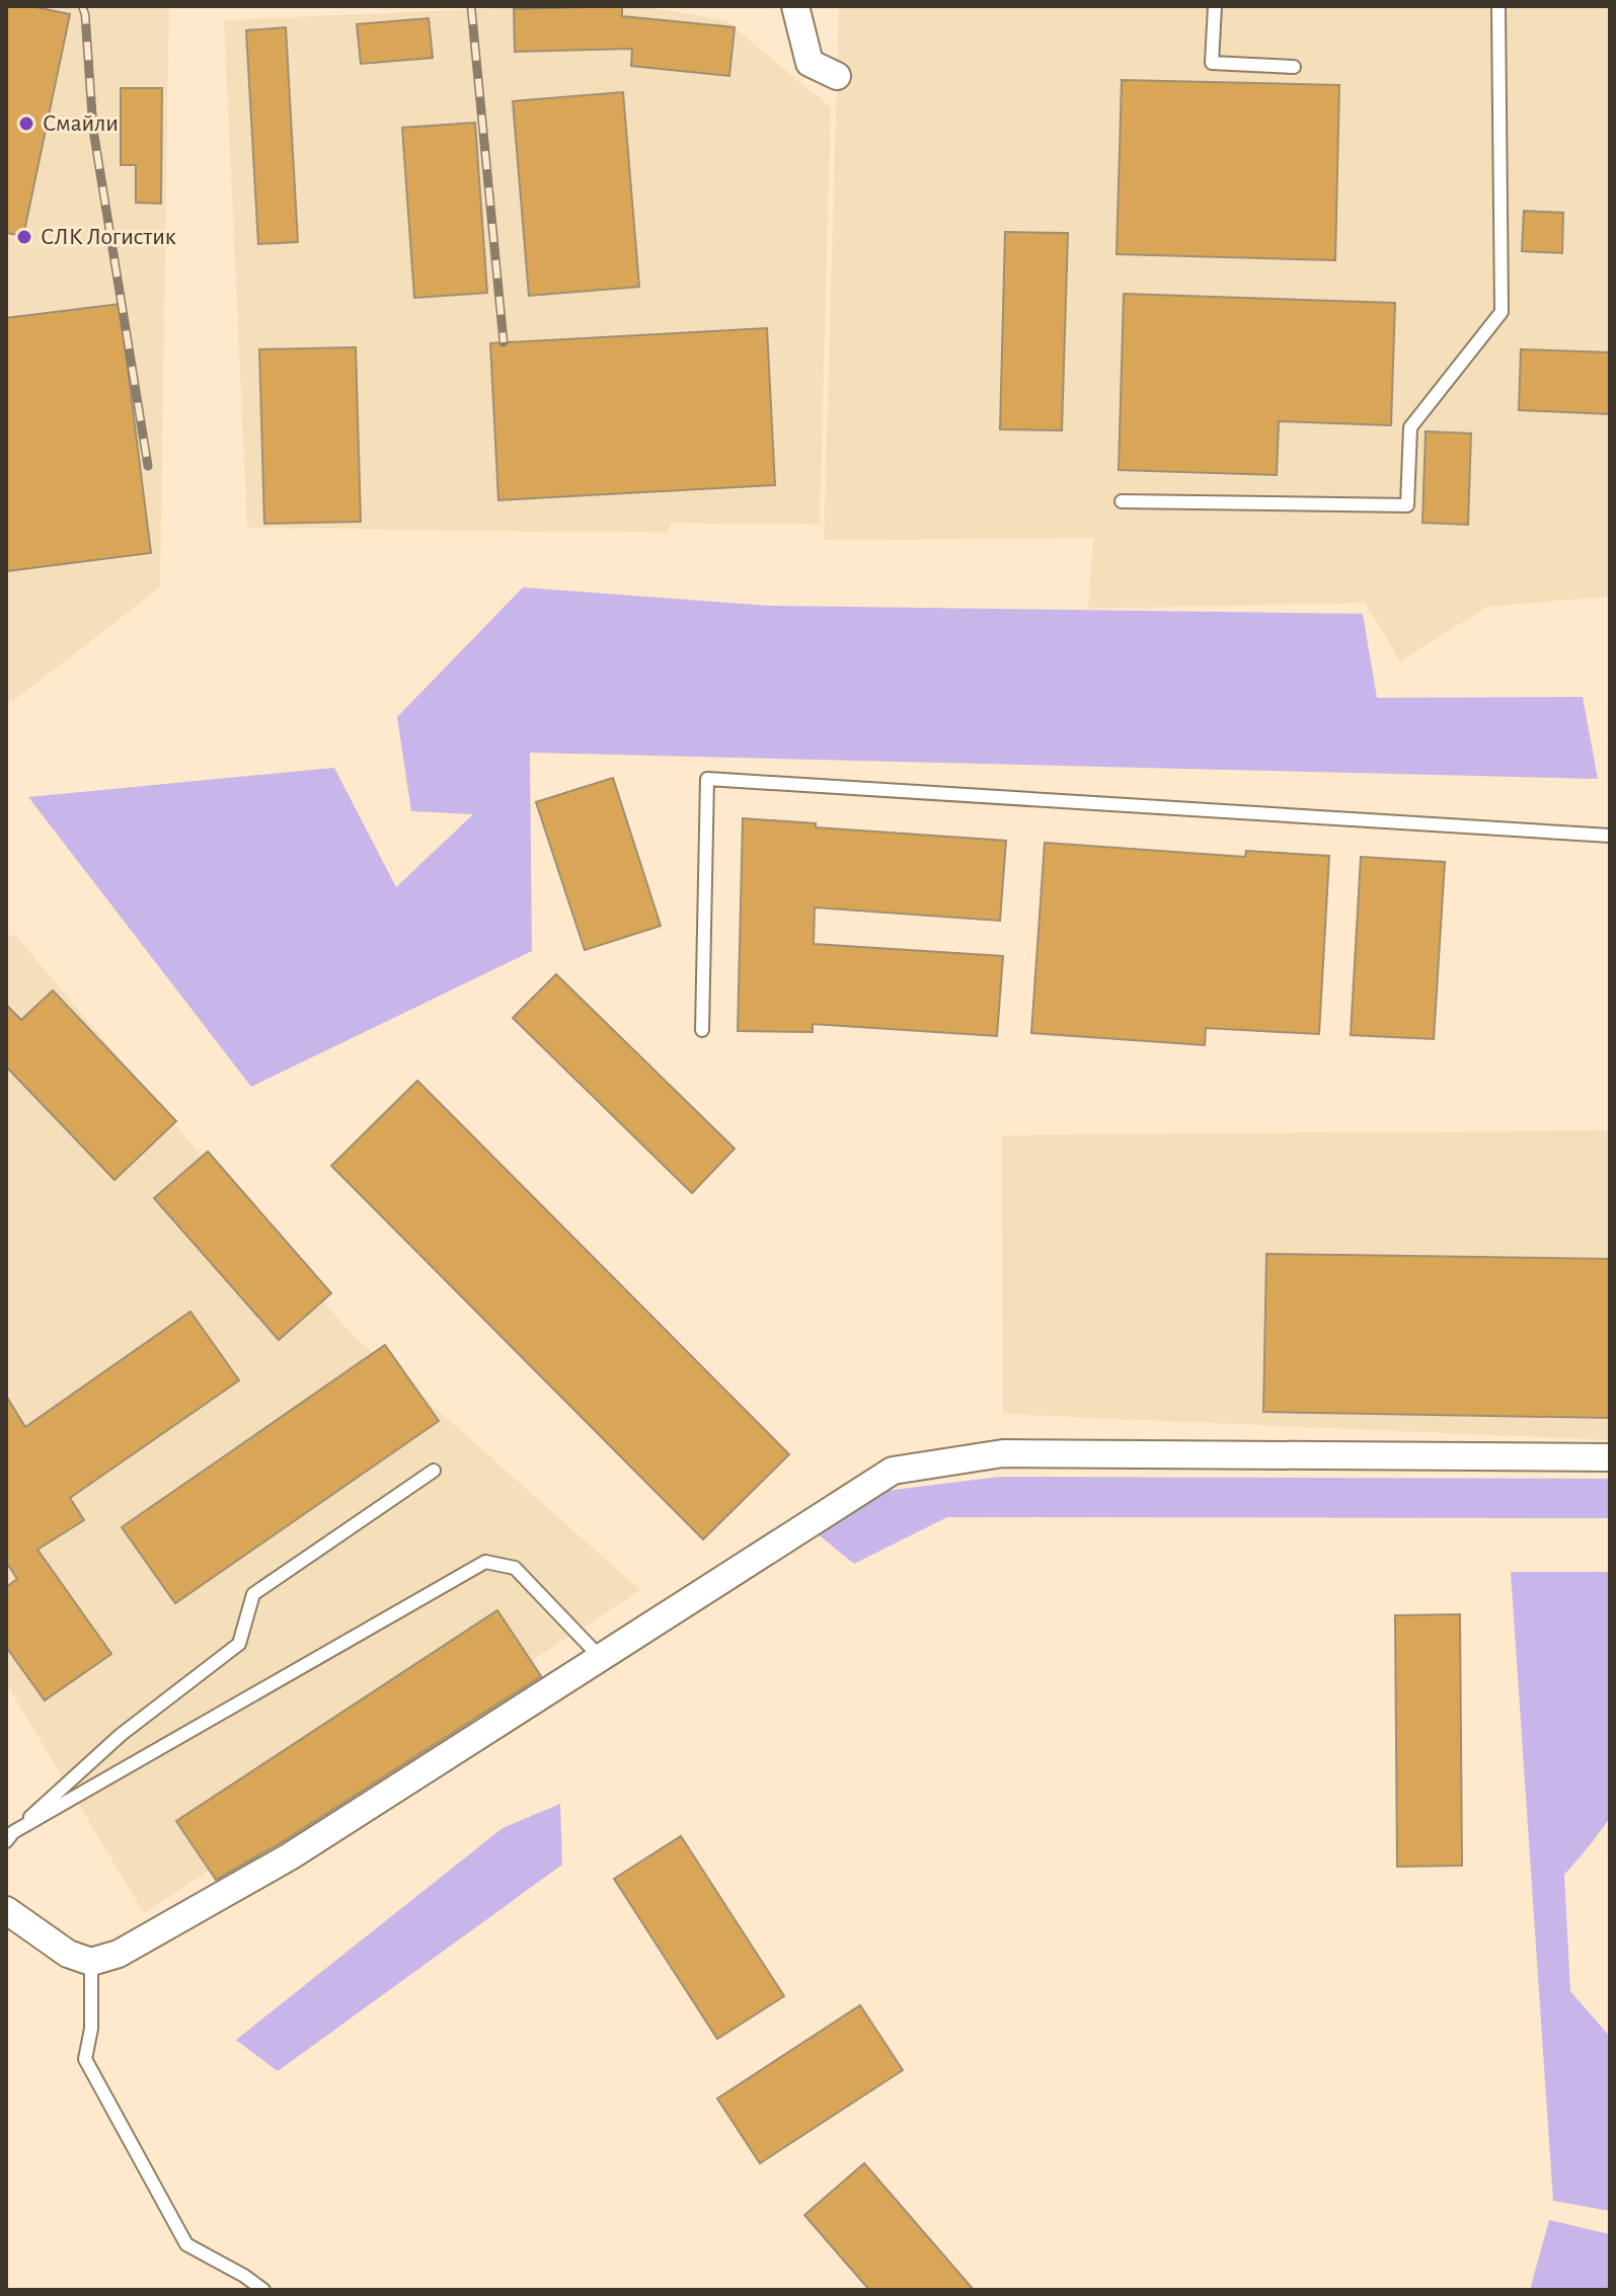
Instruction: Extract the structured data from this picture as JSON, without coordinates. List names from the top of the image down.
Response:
{
  "places": ["Смайли", "СЛК Логистик"]
}
